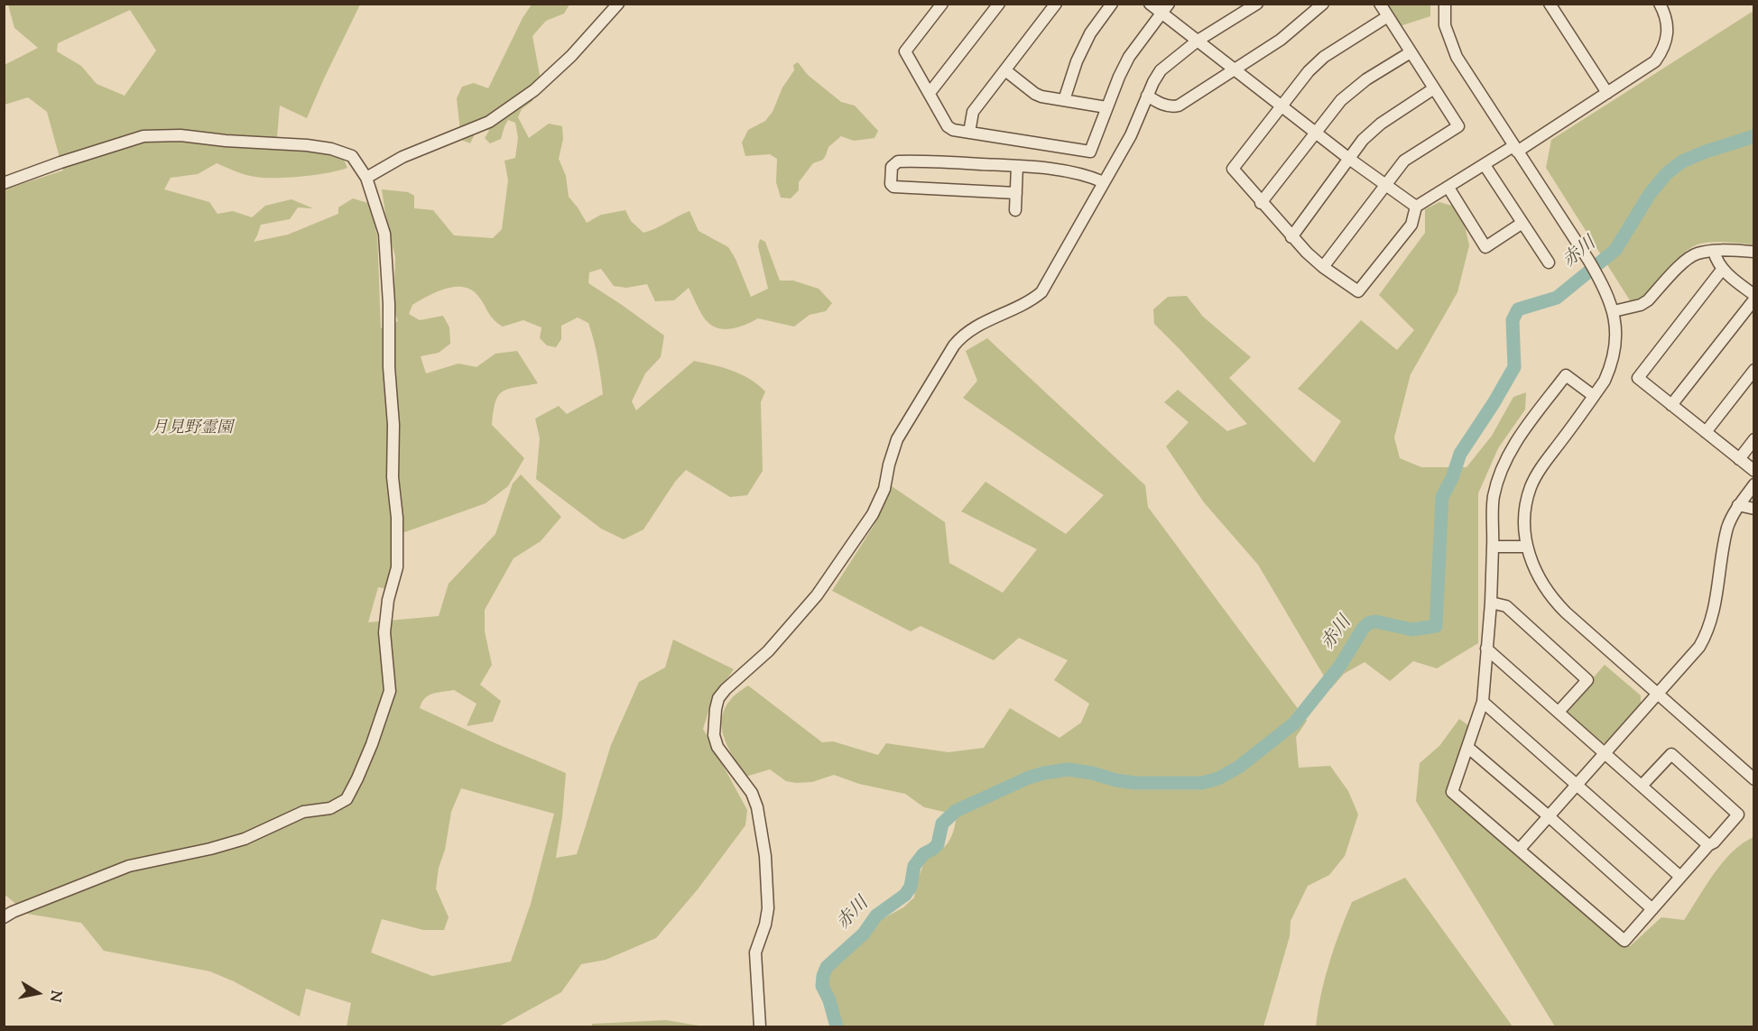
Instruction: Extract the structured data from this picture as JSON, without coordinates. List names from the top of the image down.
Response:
{
  "water": ["赤川"],
  "parks": ["月見野霊園"],
  "north": "right"
}
